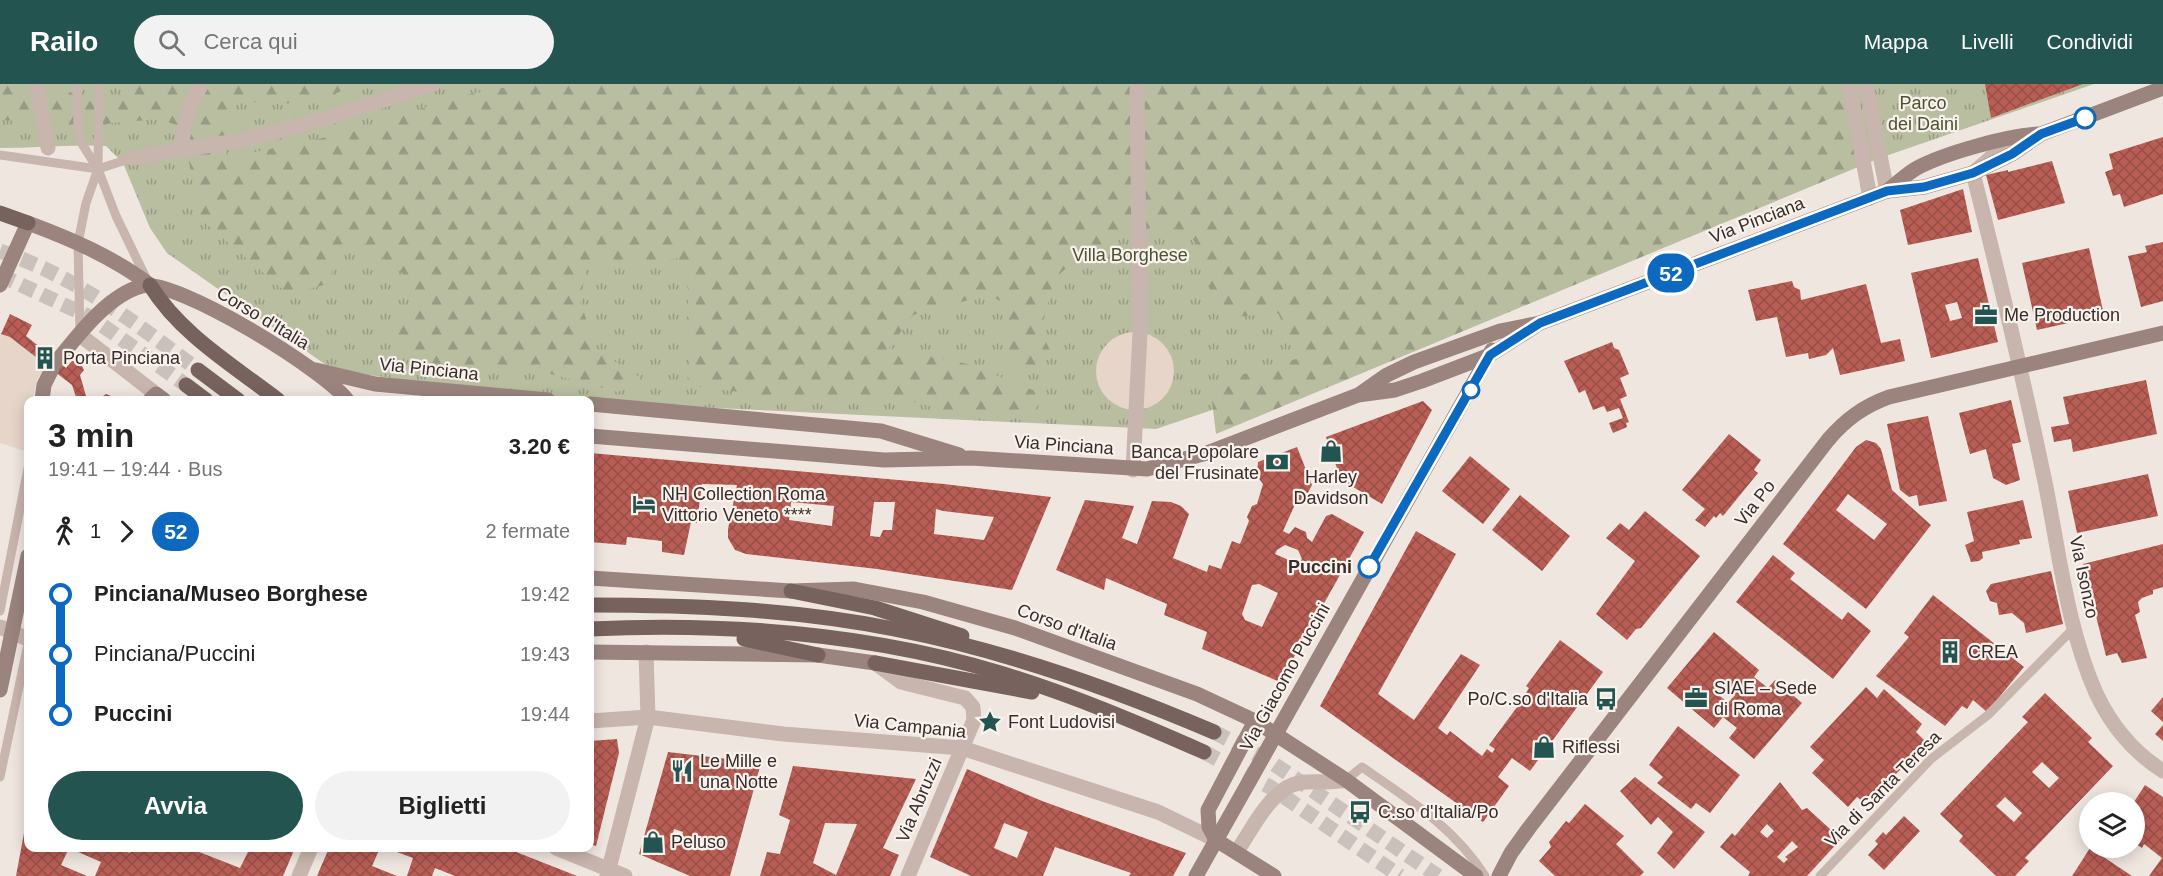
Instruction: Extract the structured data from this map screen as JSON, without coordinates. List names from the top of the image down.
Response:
{
  "streets": {
    "main road": [
      "Via Pinciana",
      "Corso d'Italia",
      "Via Po",
      "Via Giacomo Puccini",
      "Via Campania"
    ],
    "street": ["Via Isonzo", "Via Abruzzi"],
    "lane": ["Via di Santa Teresa"]
  },
  "crossings": [
    ["Via Pinciana", "Corso d'Italia"],
    ["Via Pinciana", "Via Isonzo"],
    ["Via Pinciana", "Via Giacomo Puccini"],
    ["Corso d'Italia", "Via Giacomo Puccini"],
    ["Via Po", "Via Isonzo"],
    ["Via Isonzo", "Via di Santa Teresa"],
    ["Via Giacomo Puccini", "Via Campania"],
    ["Via Campania", "Via Abruzzi"]
  ],
  "parks": ["Parco dei Daini", "Villa Borghese"],
  "places": {
    "office": ["Me Production", "SIAE – Sede di Roma"],
    "building": ["Porta Pinciana", "CREA"],
    "shop": ["Harley Davidson", "Riflessi", "Peluso"],
    "bank": ["Banca Popolare del Frusinate"],
    "hotel": ["NH Collection Roma Vittorio Veneto ****"],
    "other": ["Puccini"],
    "bus stop": ["Po/C.so d'Italia", "C.so d'Italia/Po"],
    "place": ["Font Ludovisi"],
    "restaurant": ["Le Mille e una Notte"]
  },
  "lines": ["bus line 52"],
  "page": {
    "header": "Railo",
    "search": "Cerca qui",
    "nav": ["Mappa", "Livelli", "Condividi"],
    "on_map": "52",
    "heading": ["3 min", "19:41 – 19:44 · Bus", "3.20 €"],
    "legs": ["1", "52", "2 fermate"],
    "list": [
      {
        "name": "Pinciana/Museo Borghese",
        "value": "19:42"
      },
      {
        "name": "Pinciana/Puccini",
        "value": "19:43"
      },
      {
        "name": "Puccini",
        "value": "19:44"
      }
    ],
    "buttons": ["Avvia", "Biglietti"]
  }
}
